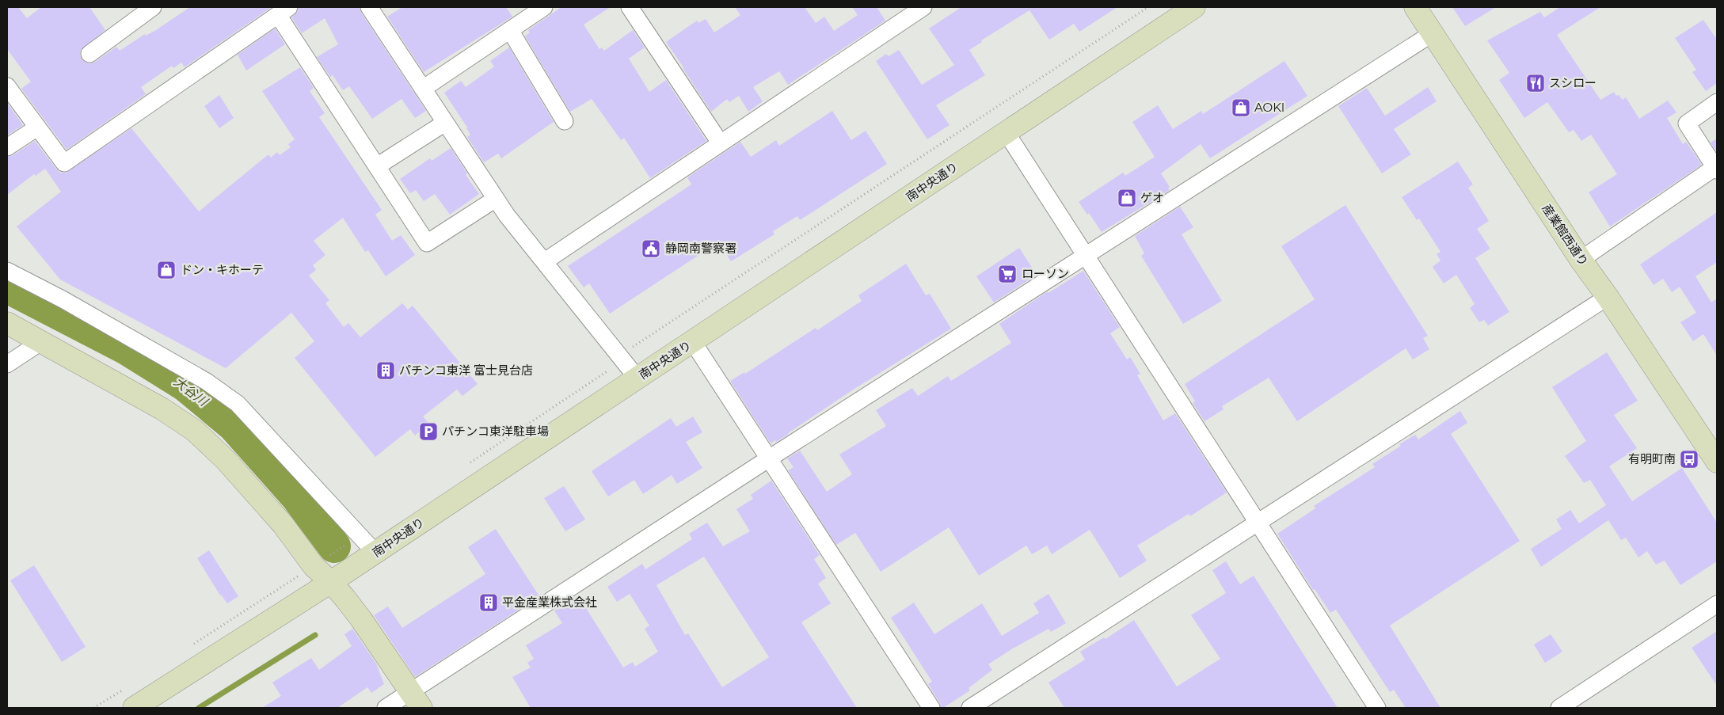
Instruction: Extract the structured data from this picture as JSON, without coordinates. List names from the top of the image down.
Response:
{
  "streets": {
    "street": ["南中央通り", "産業館西通り"]
  },
  "water": ["大谷川"],
  "places": {
    "restaurant": ["スシロー"],
    "shop": ["AOKI", "ゲオ", "ドン・キホーテ"],
    "public building": ["静岡南警察署"],
    "supermarket": ["ローソン"],
    "building": ["パチンコ東洋 富士見台店", "平金産業株式会社"],
    "parking": ["パチンコ東洋駐車場"],
    "bus stop": ["有明町南"]
  }
}
